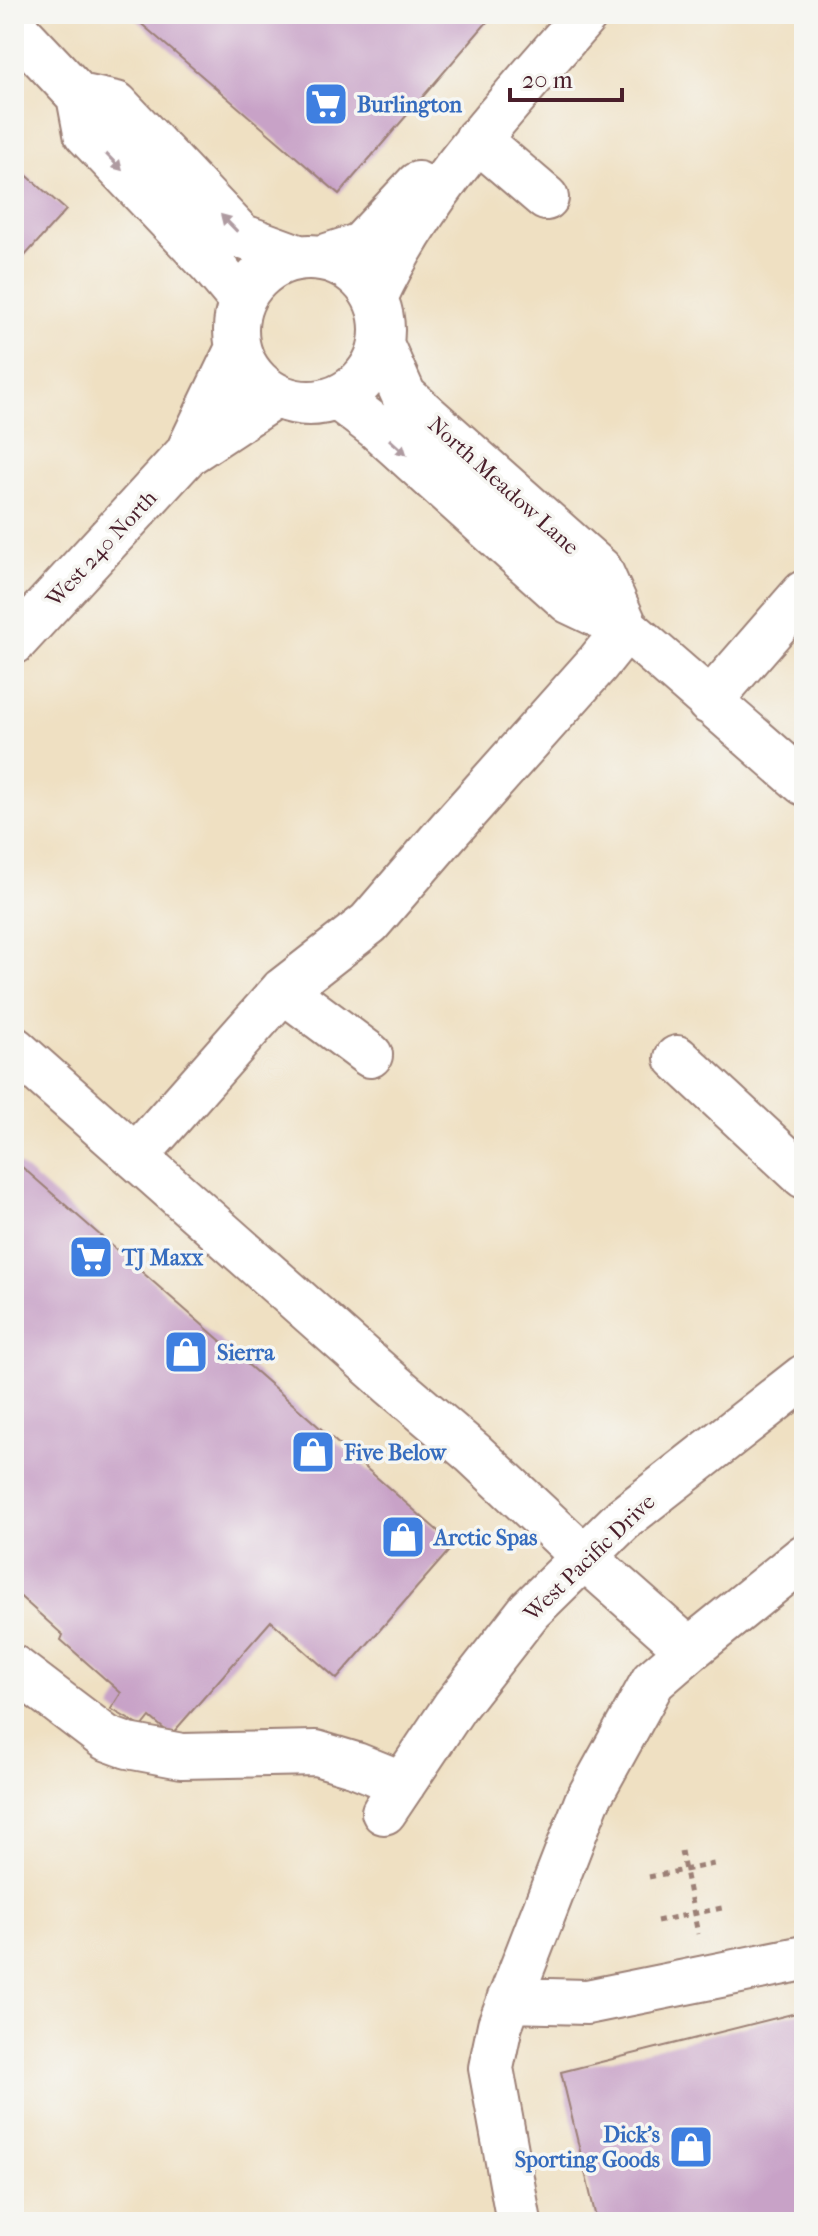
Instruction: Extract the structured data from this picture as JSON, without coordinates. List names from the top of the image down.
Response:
{
  "streets": {
    "street": ["North Meadow Lane", "West 240 North", "West Pacific Drive"]
  },
  "crossings": [
    ["North Meadow Lane", "West 240 North"]
  ],
  "places": {
    "supermarket": ["Burlington", "TJ Maxx"],
    "shop": [
      "Sierra",
      "Five Below",
      "Arctic Spas",
      "Dick's Sporting Goods"
    ]
  },
  "scale_bar": "20 m"
}
